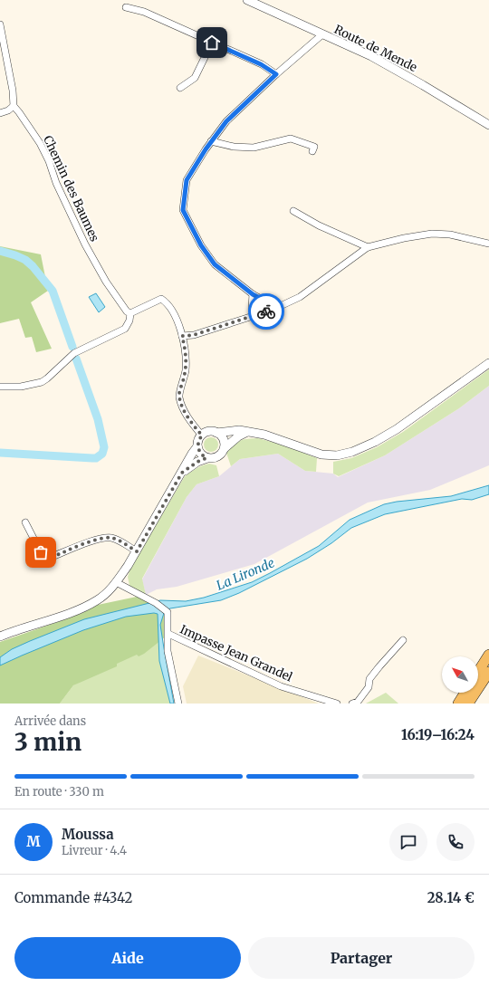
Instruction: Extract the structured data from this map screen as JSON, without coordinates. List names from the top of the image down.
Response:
{
  "streets": {
    "street": ["Route de Mende", "Chemin des Baumes", "Impasse Jean Grandel"]
  },
  "water": ["La Lironde"],
  "north": "top left",
  "page": {
    "heading": ["3 min", "Arrivée dans", "16:19–16:24"],
    "panel": [
      "Moussa",
      "Livreur · 4.4",
      "Commande #4342",
      "28.14 €"
    ],
    "bar": "En route · 330 m",
    "round": "M",
    "buttons": ["Aide", "Partager"]
  }
}
